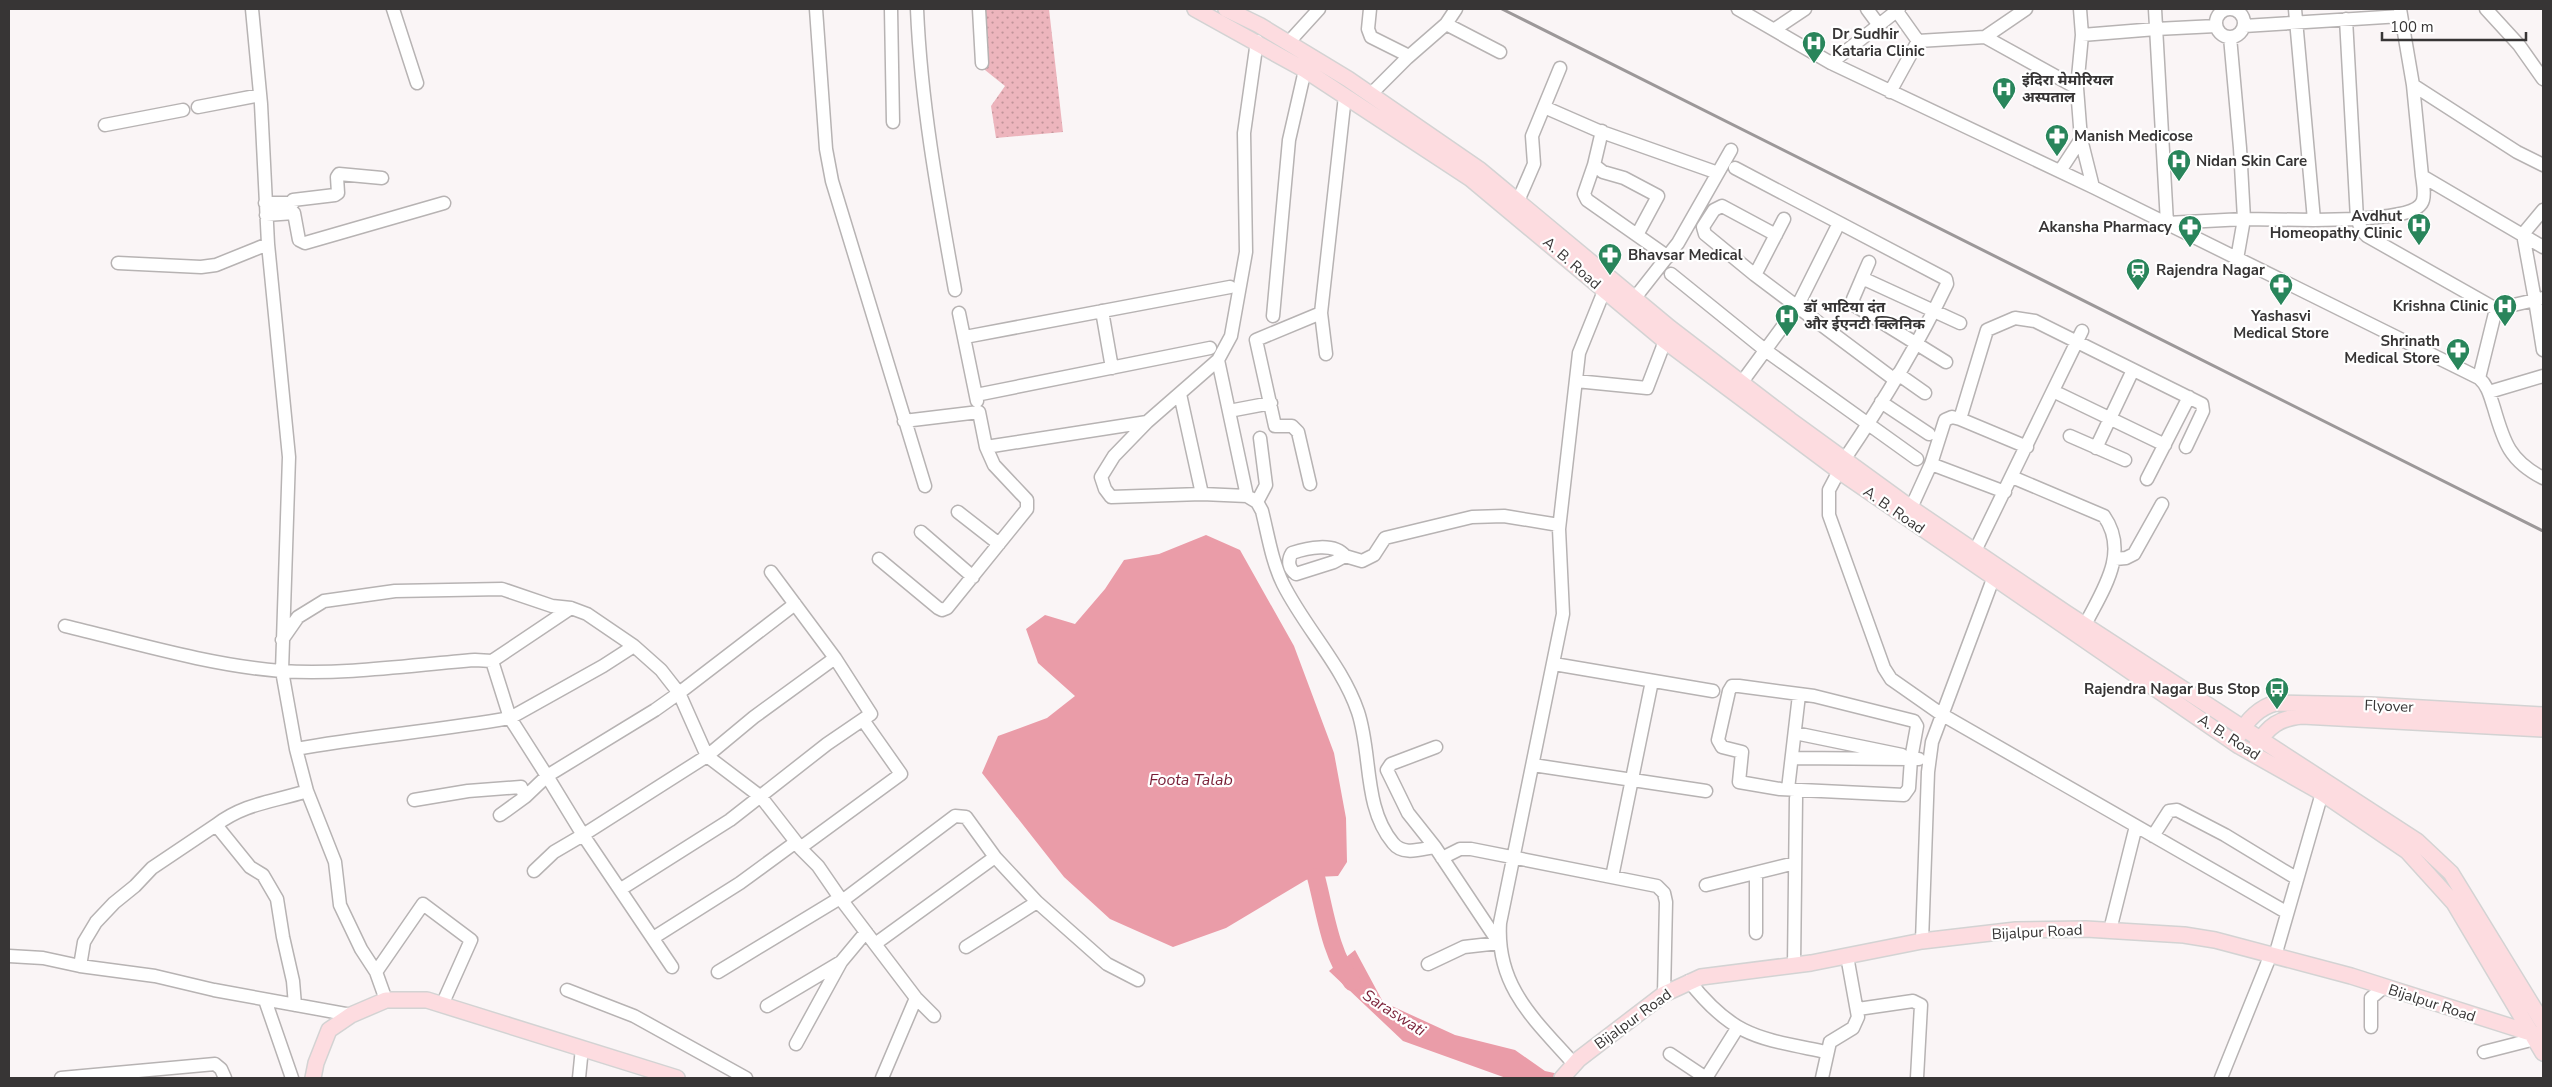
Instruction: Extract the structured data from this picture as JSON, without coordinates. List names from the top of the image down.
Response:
{
  "streets": {
    "main road": ["A. B. Road", "Flyover", "Bijalpur Road"]
  },
  "crossings": [
    ["A. B. Road", "Flyover"],
    ["A. B. Road", "Bijalpur Road"]
  ],
  "water": ["Foota Talab", "Saraswati"],
  "places": {
    "hospital": [
      "Dr Sudhir Kataria Clinic",
      "इंदिरा मेमोरियल अस्पताल",
      "Nidan Skin Care",
      "Avdhut Homeopathy Clinic",
      "Krishna Clinic",
      "डॉ भाटिया दंत और ईएनटी क्लिनिक"
    ],
    "pharmacy": [
      "Manish Medicose",
      "Akansha Pharmacy",
      "Bhavsar Medical",
      "Yashasvi Medical Store",
      "Shrinath Medical Store"
    ],
    "station": ["Rajendra Nagar"],
    "bus stop": ["Rajendra Nagar Bus Stop"]
  },
  "scale_bar": "100 m"
}
